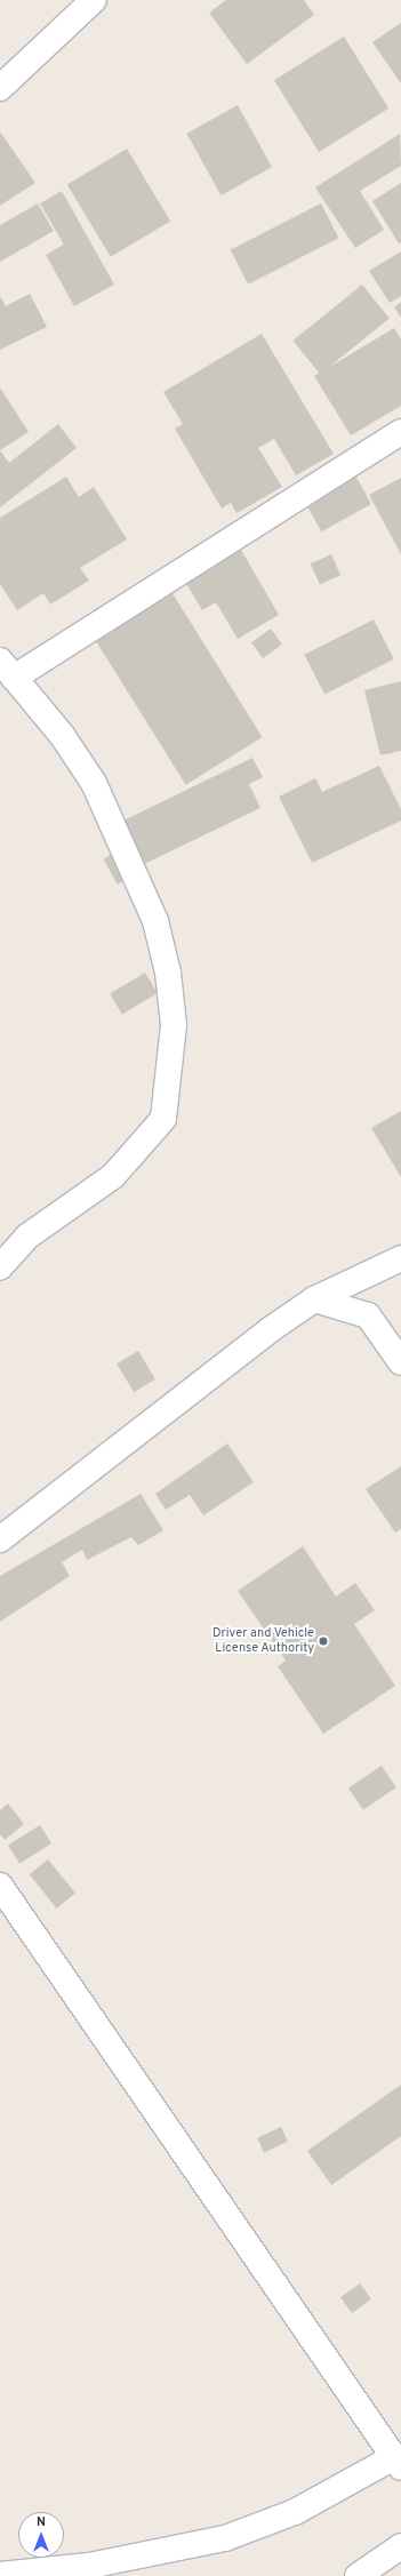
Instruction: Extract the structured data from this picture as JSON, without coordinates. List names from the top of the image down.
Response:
{
  "places": ["Driver and Vehicle License Authority"],
  "north": "top"
}
